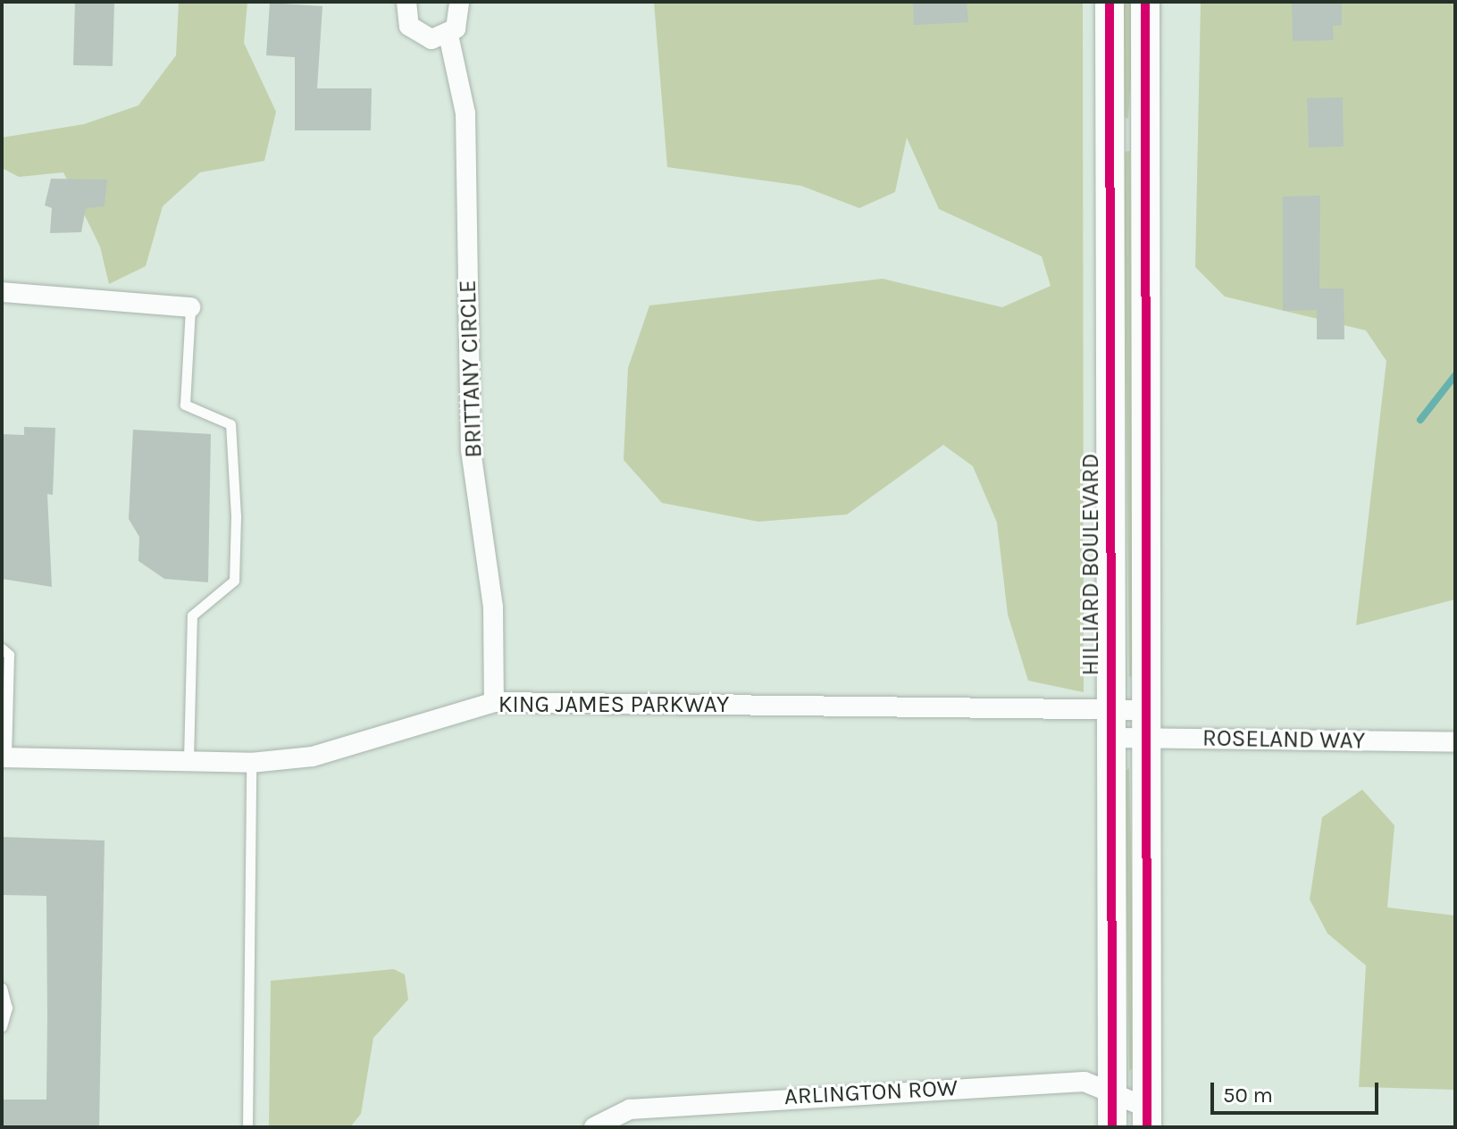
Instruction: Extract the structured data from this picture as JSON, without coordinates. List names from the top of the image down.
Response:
{
  "streets": {
    "main road": ["HILLIARD BOULEVARD"],
    "street": [
      "BRITTANY CIRCLE",
      "KING JAMES PARKWAY",
      "ROSELAND WAY",
      "ARLINGTON ROW"
    ]
  },
  "crossings": [
    ["BRITTANY CIRCLE", "KING JAMES PARKWAY"],
    ["HILLIARD BOULEVARD", "KING JAMES PARKWAY"],
    ["HILLIARD BOULEVARD", "ROSELAND WAY"],
    ["HILLIARD BOULEVARD", "ARLINGTON ROW"],
    ["KING JAMES PARKWAY", "ROSELAND WAY"]
  ],
  "scale_bar": "50 m"
}
